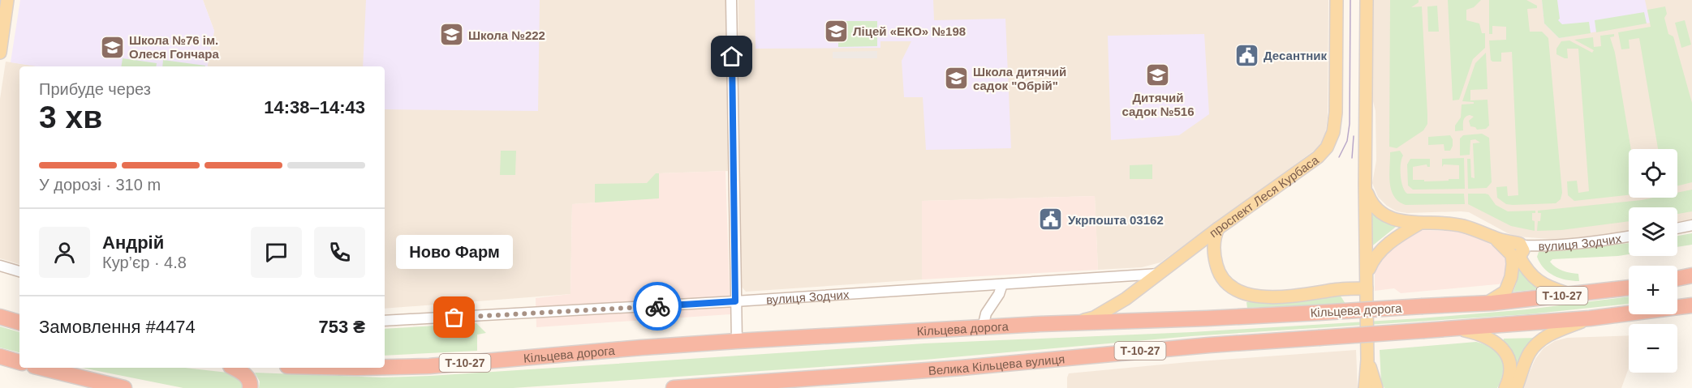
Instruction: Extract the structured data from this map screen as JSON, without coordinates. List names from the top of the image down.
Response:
{
  "streets": {
    "highway": ["Т-10-27", "Кільцева дорога", "Велика Кільцева вулиця"],
    "main road": ["проспект Леся Курбаса"],
    "street": ["вулиця Зодчих"]
  },
  "crossings": [
    ["Т-10-27", "Кільцева дорога"],
    ["Кільцева дорога", "Велика Кільцева вулиця"]
  ],
  "places": {
    "school or university": [
      "Ліцей «ЕКО» №198",
      "Школа №222",
      "Школа №76 ім. Олеся Гончара",
      "Дитячий садок №516",
      "Школа дитячий садок \"Обрій\""
    ],
    "public building": ["Десантник", "Укрпошта 03162"],
    "other": ["Ново Фарм"]
  },
  "page": {
    "heading": ["3 хв", "Прибуде через", "14:38–14:43"],
    "panel": [
      "Андрій",
      "Кур’єр · 4.8",
      "Замовлення #4474",
      "753 ₴"
    ],
    "map_buttons": ["+", "−"],
    "bar": "У дорозі · 310 m",
    "bubble": "Ново Фарм"
  }
}
